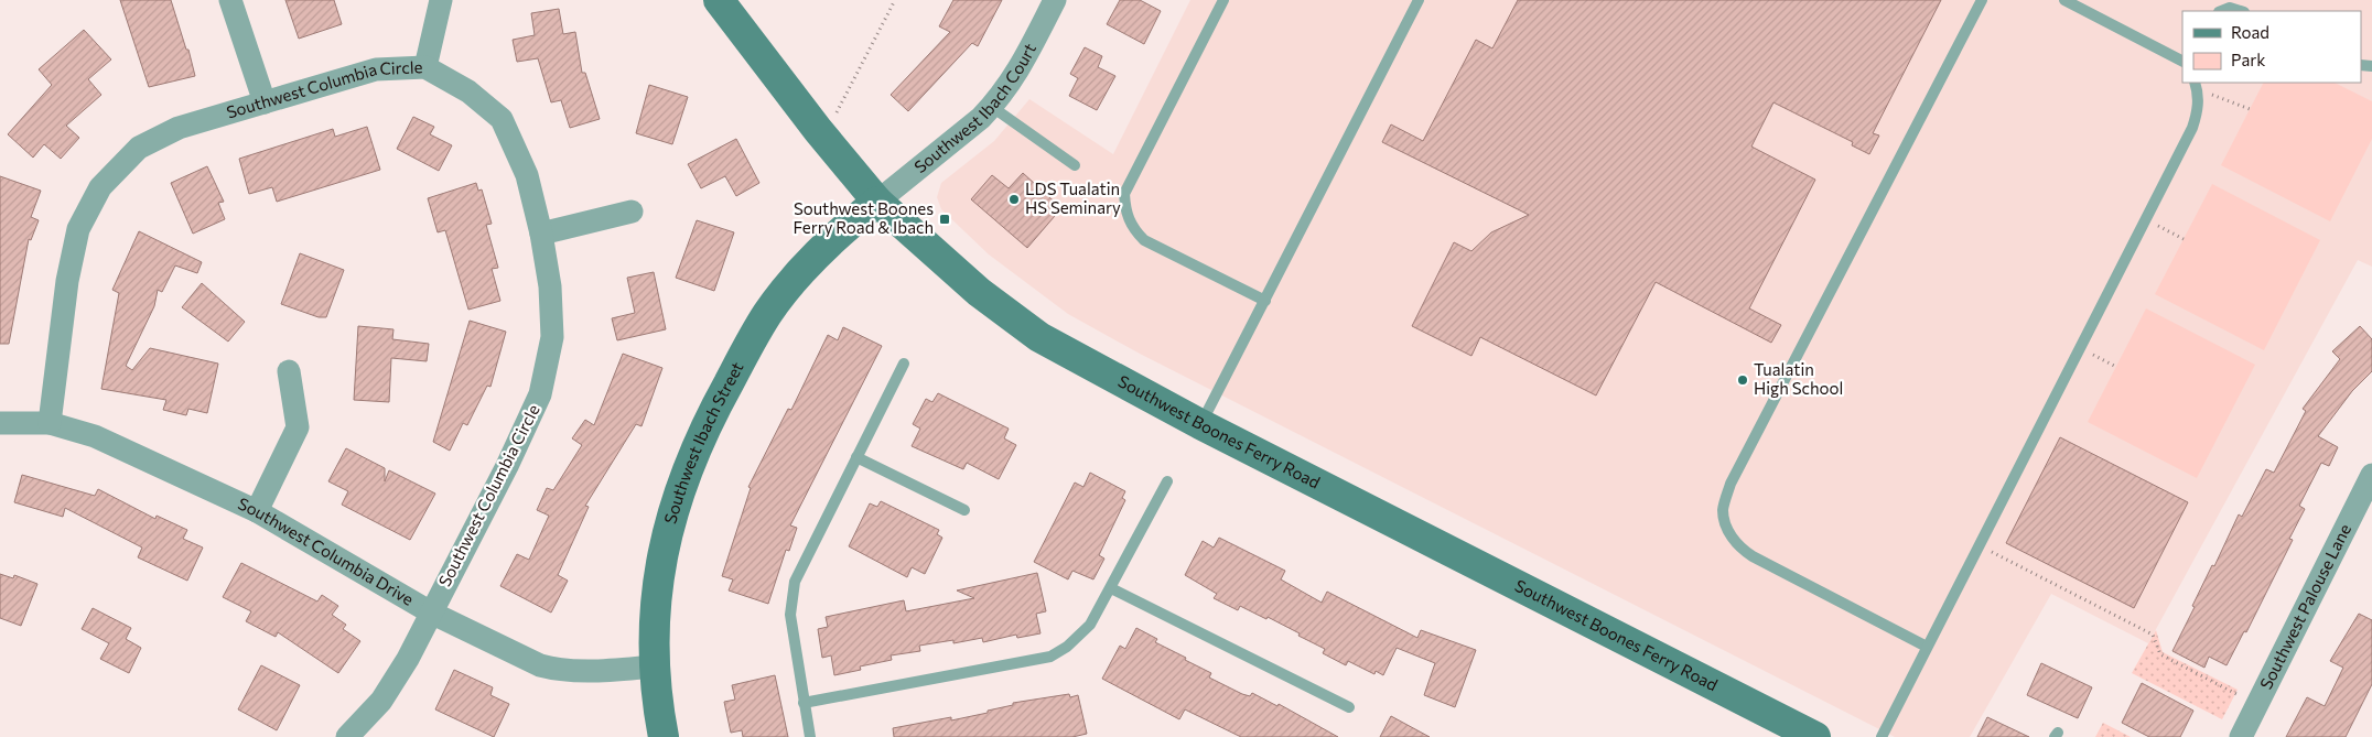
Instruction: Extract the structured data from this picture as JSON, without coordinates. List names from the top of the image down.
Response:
{
  "streets": {
    "main road": ["Southwest Boones Ferry Road", "Southwest Ibach Street"],
    "street": [
      "Southwest Columbia Circle",
      "Southwest Ibach Court",
      "Southwest Columbia Drive",
      "Southwest Palouse Lane"
    ]
  },
  "crossings": [
    ["Southwest Columbia Circle", "Southwest Columbia Drive"],
    ["Southwest Ibach Court", "Southwest Boones Ferry Road"],
    ["Southwest Ibach Court", "Southwest Ibach Street"],
    ["Southwest Boones Ferry Road", "Southwest Ibach Street"],
    ["Southwest Ibach Street", "Southwest Columbia Drive"]
  ],
  "places": {
    "other": ["LDS Tualatin HS Seminary", "Tualatin High School"],
    "transit": ["Southwest Boones Ferry Road & Ibach"]
  },
  "legend": ["Road", "Park"]
}
